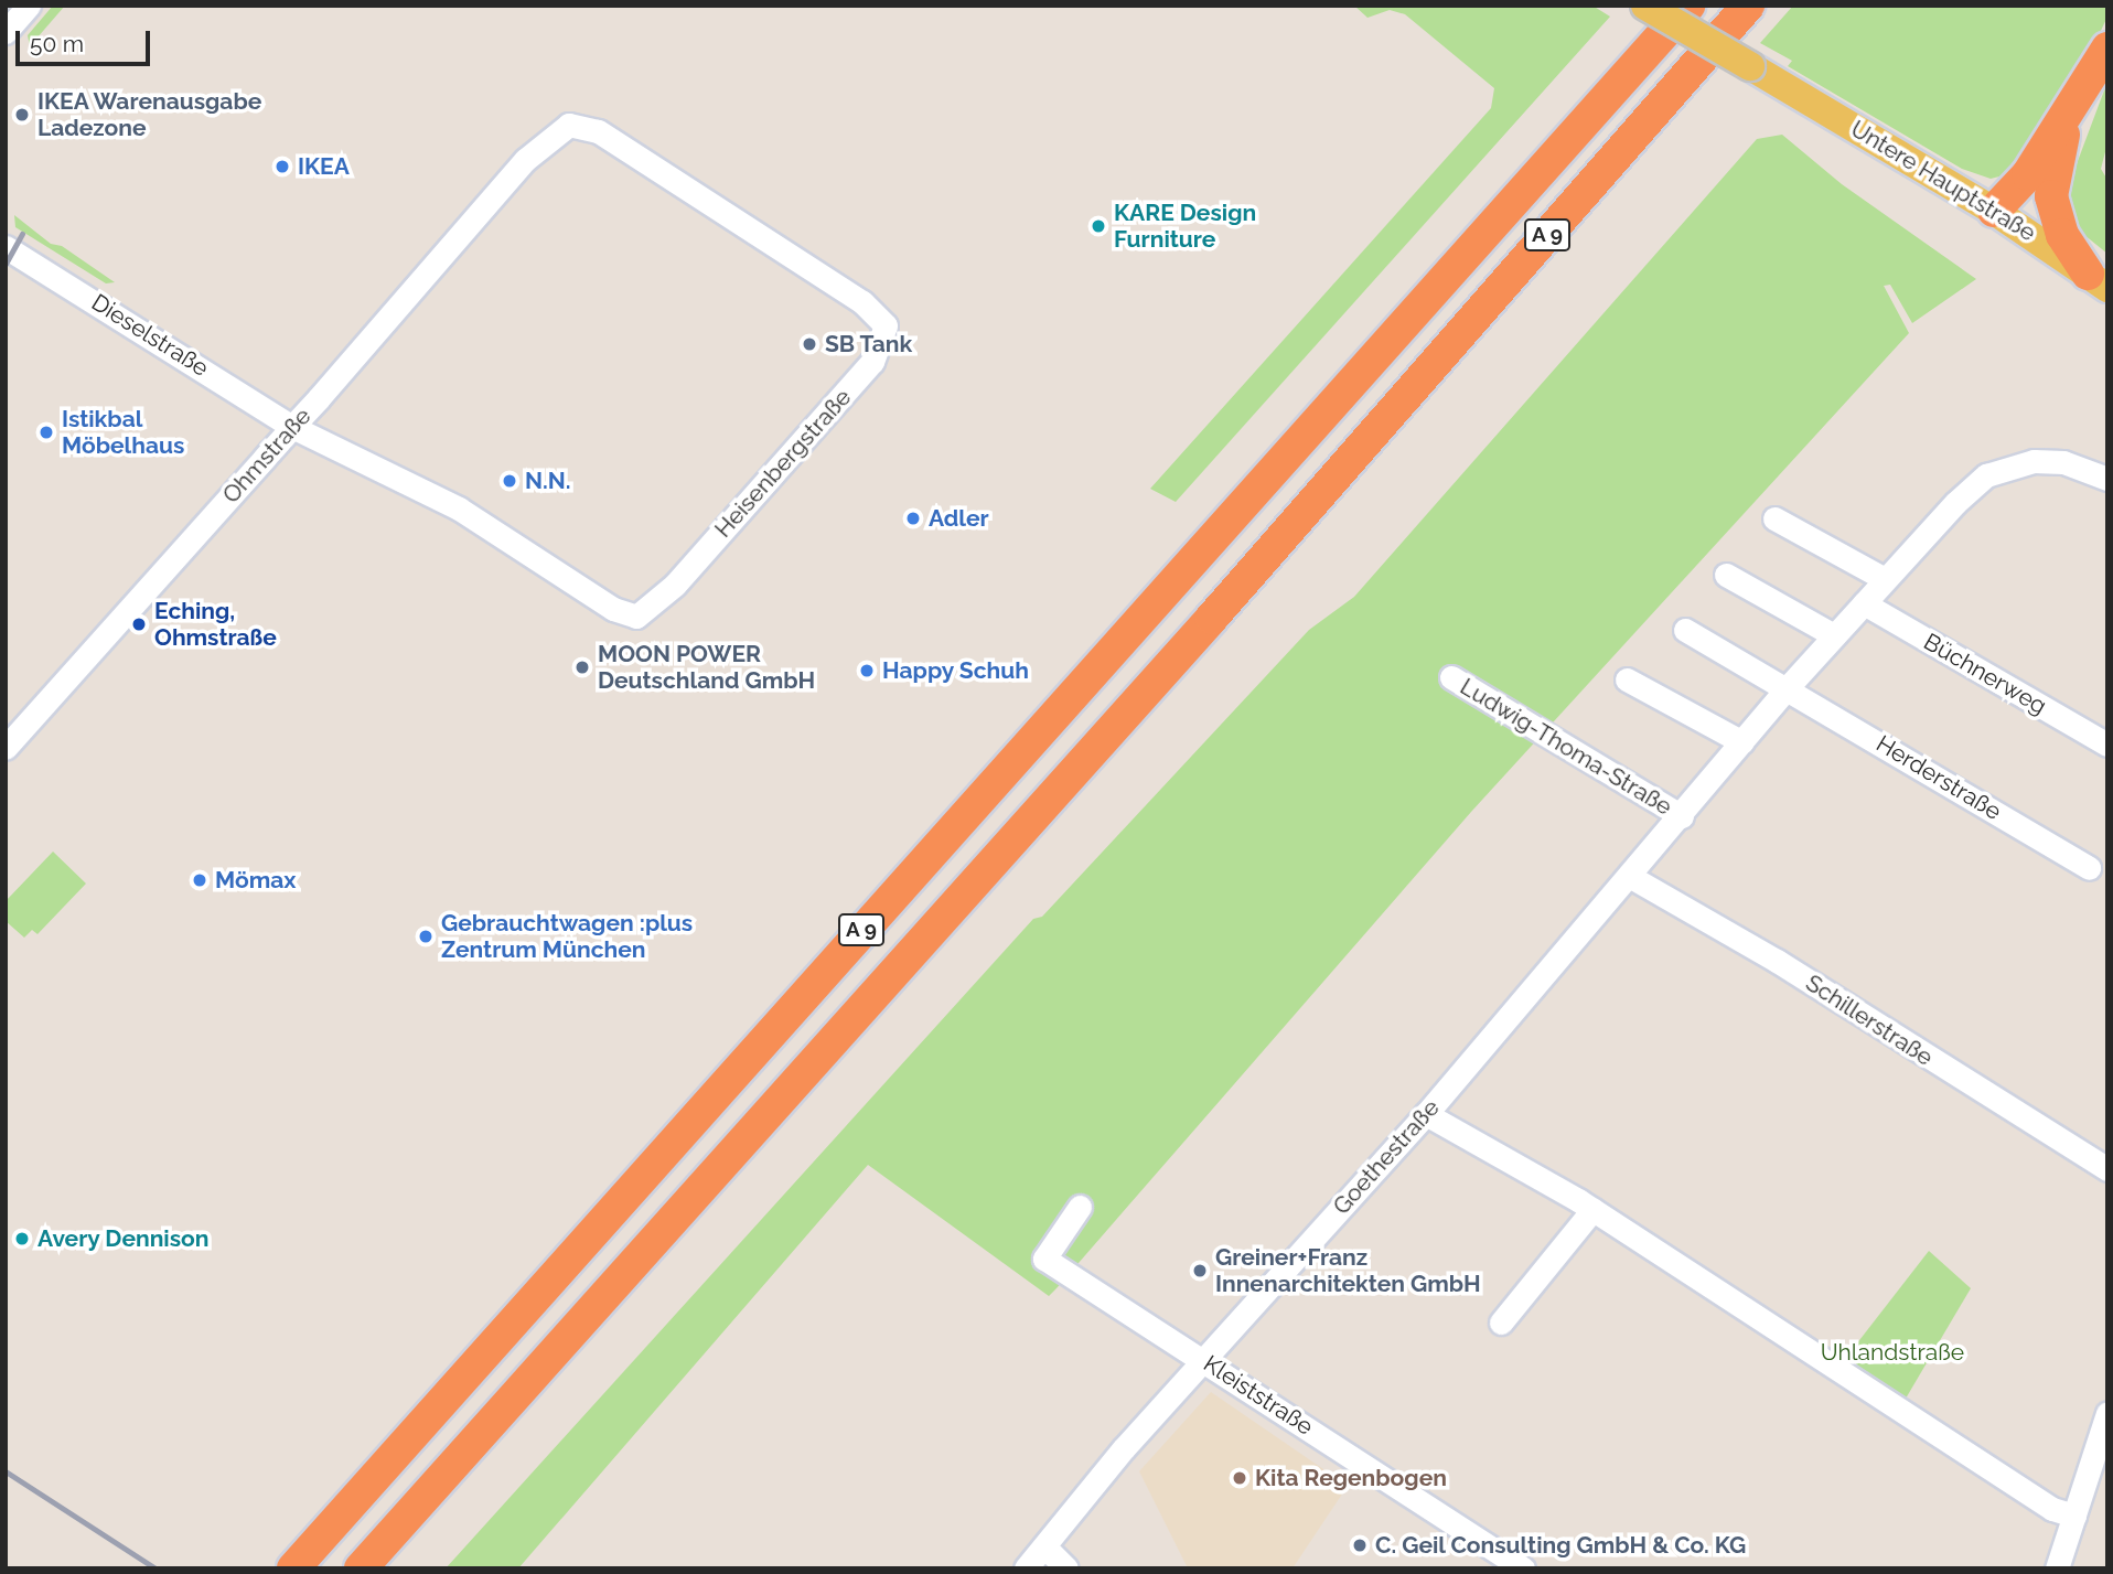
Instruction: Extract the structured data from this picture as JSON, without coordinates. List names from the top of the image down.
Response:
{
  "streets": {
    "highway": ["A 9"],
    "main road": ["Untere Hauptstraße"],
    "street": [
      "Dieselstraße",
      "Ohmstraße",
      "Heisenbergstraße",
      "Büchnerweg",
      "Ludwig-Thoma-Straße",
      "Herderstraße",
      "Schillerstraße",
      "Goethestraße",
      "Kleiststraße"
    ]
  },
  "crossings": [
    ["Dieselstraße", "Ohmstraße"],
    ["Dieselstraße", "Heisenbergstraße"],
    ["Ohmstraße", "Heisenbergstraße"],
    ["Büchnerweg", "Goethestraße"],
    ["Ludwig-Thoma-Straße", "Goethestraße"],
    ["Herderstraße", "Goethestraße"],
    ["Schillerstraße", "Goethestraße"],
    ["Goethestraße", "Kleiststraße"]
  ],
  "parks": ["Uhlandstraße"],
  "places": [
    "IKEA Warenausgabe Ladezone",
    "IKEA",
    "KARE Design Furniture",
    "SB Tank",
    "Istikbal Möbelhaus",
    "N.N.",
    "Adler",
    "Eching, Ohmstraße",
    "MOON POWER Deutschland GmbH",
    "Happy Schuh",
    "Mömax",
    "Gebrauchtwagen :plus Zentrum München",
    "Avery Dennison",
    "Greiner+Franz Innenarchitekten GmbH",
    "Kita Regenbogen",
    "C. Geil Consulting GmbH & Co. KG"
  ],
  "scale_bar": "50 m"
}
